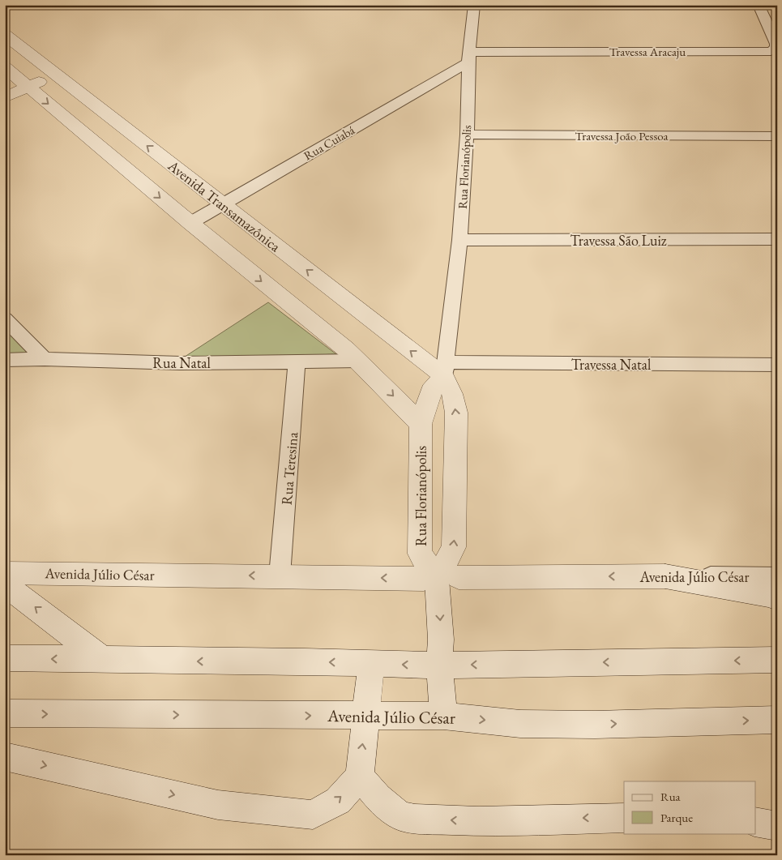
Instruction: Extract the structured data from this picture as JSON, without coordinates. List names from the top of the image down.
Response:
{
  "streets": {
    "street": [
      "Travessa Aracaju",
      "Travessa João Pessoa",
      "Rua Cuiabá",
      "Rua Florianópolis",
      "Avenida Transamazônica",
      "Travessa São Luiz",
      "Rua Natal",
      "Travessa Natal",
      "Rua Teresina",
      "Avenida Júlio César"
    ]
  },
  "crossings": [
    ["Travessa Aracaju", "Rua Cuiabá"],
    ["Travessa Aracaju", "Rua Florianópolis"],
    ["Travessa João Pessoa", "Rua Florianópolis"],
    ["Rua Cuiabá", "Rua Florianópolis"],
    ["Rua Cuiabá", "Avenida Transamazônica"],
    ["Rua Florianópolis", "Avenida Transamazônica"],
    ["Rua Florianópolis", "Travessa São Luiz"],
    ["Rua Florianópolis", "Travessa Natal"],
    ["Rua Florianópolis", "Avenida Júlio César"],
    ["Avenida Transamazônica", "Travessa Natal"],
    ["Rua Natal", "Rua Teresina"],
    ["Rua Teresina", "Avenida Júlio César"]
  ],
  "legend": ["Rua", "Parque"]
}
